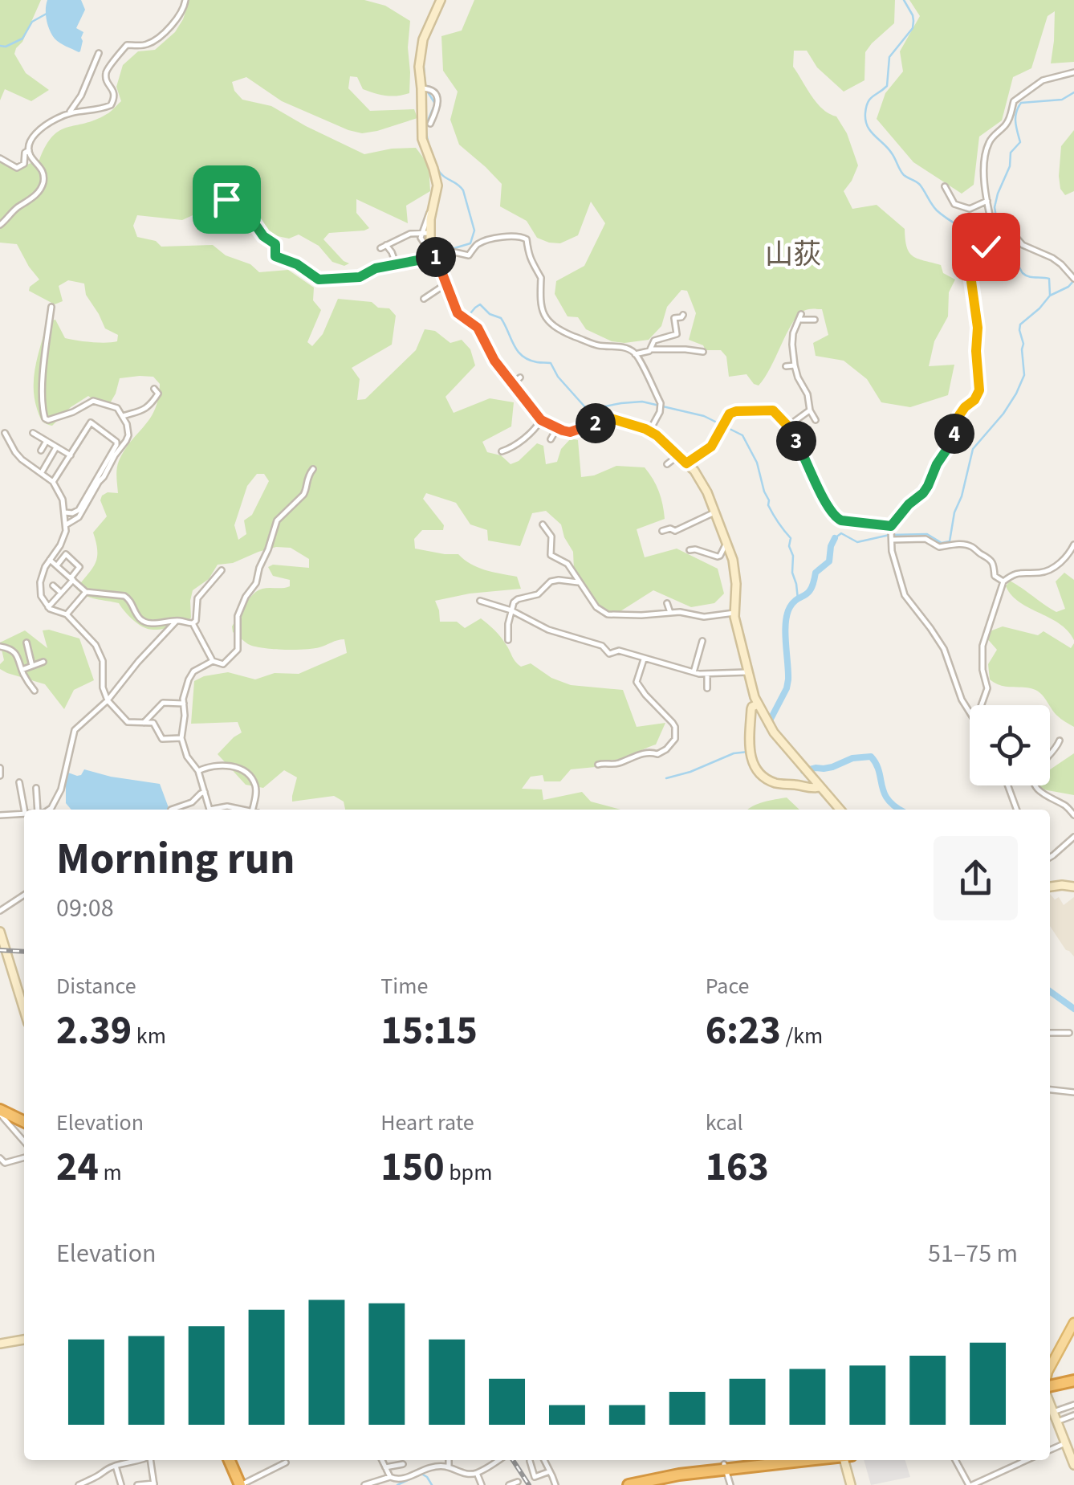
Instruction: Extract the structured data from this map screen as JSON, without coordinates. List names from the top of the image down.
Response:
{
  "districts": ["山荻"],
  "page": {
    "pins": [
      "1",
      "2",
      "4",
      "3"
    ],
    "heading": ["Morning run", "09:08"],
    "stats": [
      ["Distance", "2.39 km"],
      ["Time", "15:15"],
      ["Pace", "6:23 /km"],
      ["Elevation", "24 m"],
      ["Heart rate", "150 bpm"],
      ["kcal", "163"]
    ],
    "chart": ["Elevation", "51–75 m"]
  }
}
